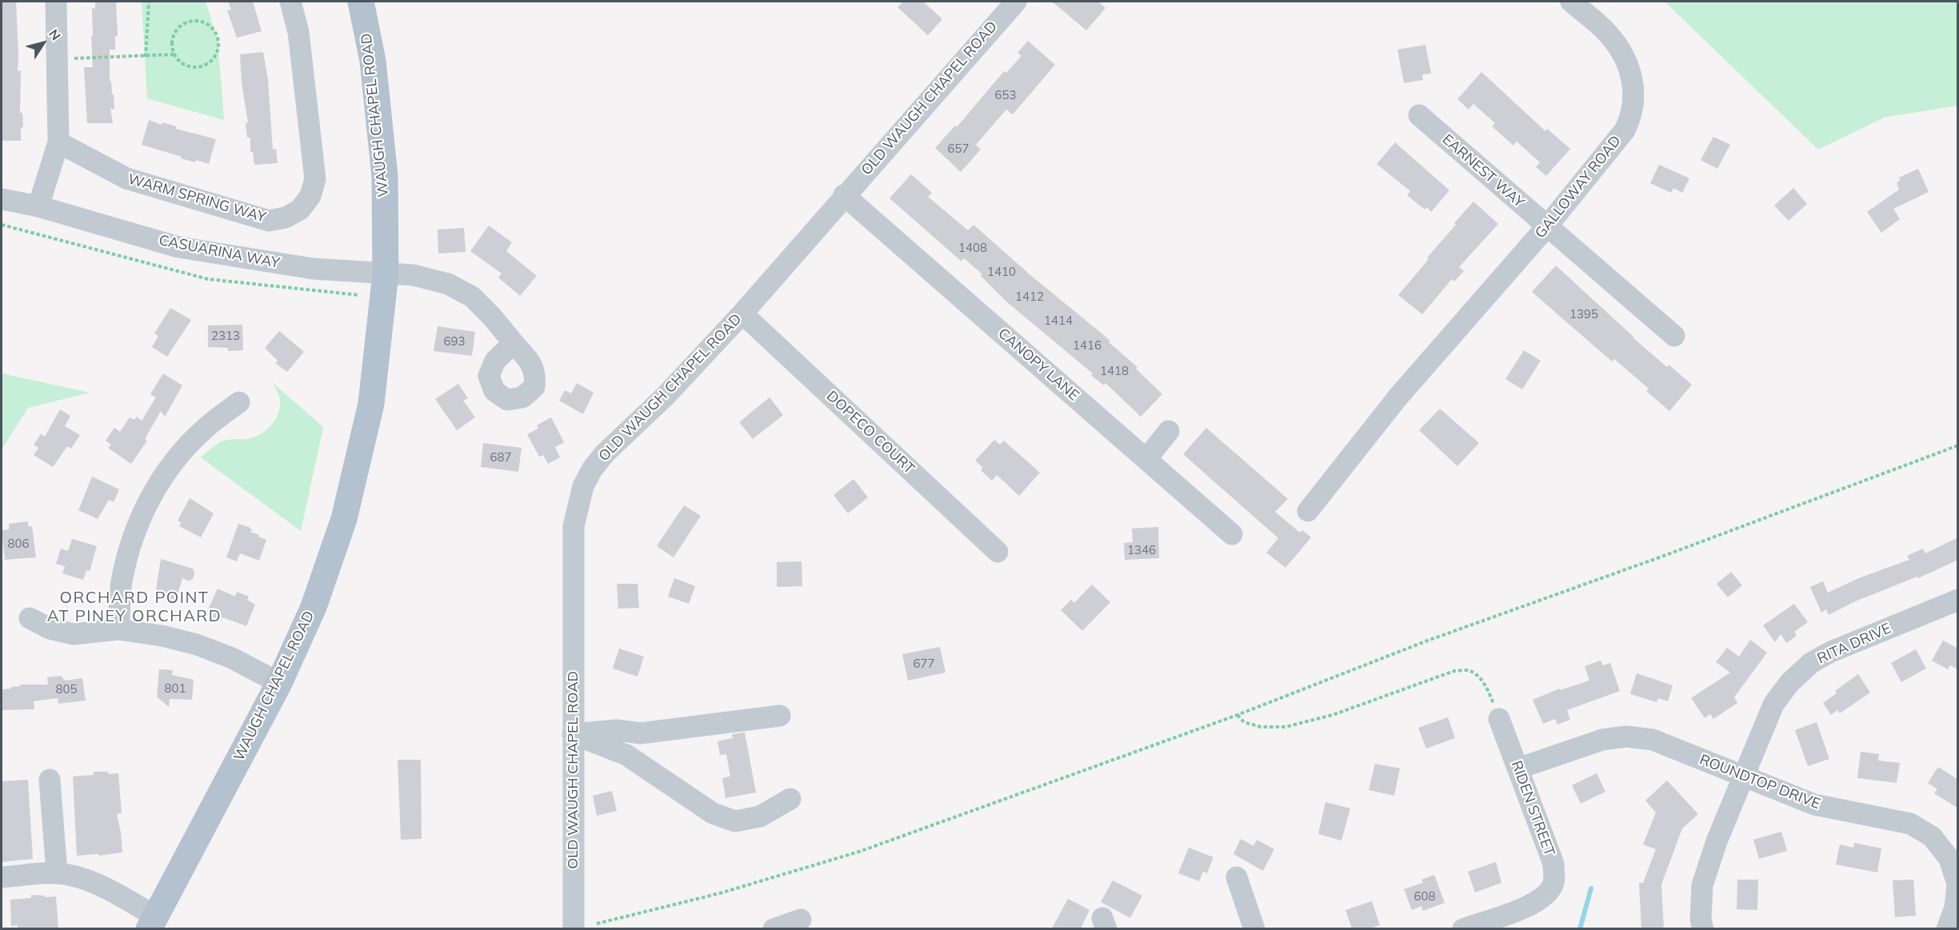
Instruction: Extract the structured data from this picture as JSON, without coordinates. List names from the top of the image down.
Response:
{
  "streets": {
    "main road": ["WAUGH CHAPEL ROAD"],
    "street": [
      "OLD WAUGH CHAPEL ROAD",
      "EARNEST WAY",
      "GALLOWAY ROAD",
      "WARM SPRING WAY",
      "CASUARINA WAY",
      "CANOPY LANE",
      "DOPECO COURT",
      "RITA DRIVE",
      "ROUNDTOP DRIVE",
      "RIDEN STREET"
    ]
  },
  "crossings": [
    ["OLD WAUGH CHAPEL ROAD", "CANOPY LANE"],
    ["OLD WAUGH CHAPEL ROAD", "DOPECO COURT"],
    ["WAUGH CHAPEL ROAD", "CASUARINA WAY"],
    ["EARNEST WAY", "GALLOWAY ROAD"],
    ["RITA DRIVE", "ROUNDTOP DRIVE"],
    ["ROUNDTOP DRIVE", "RIDEN STREET"]
  ],
  "districts": ["ORCHARD POINT AT PINEY ORCHARD"],
  "house_numbers": [
    "653",
    "657",
    "1408",
    "1410",
    "1412",
    "1395",
    "1414",
    "2313",
    "693",
    "1416",
    "1418",
    "687",
    "806",
    "1346",
    "677",
    "801",
    "805",
    "608"
  ],
  "north": "top right"
}
